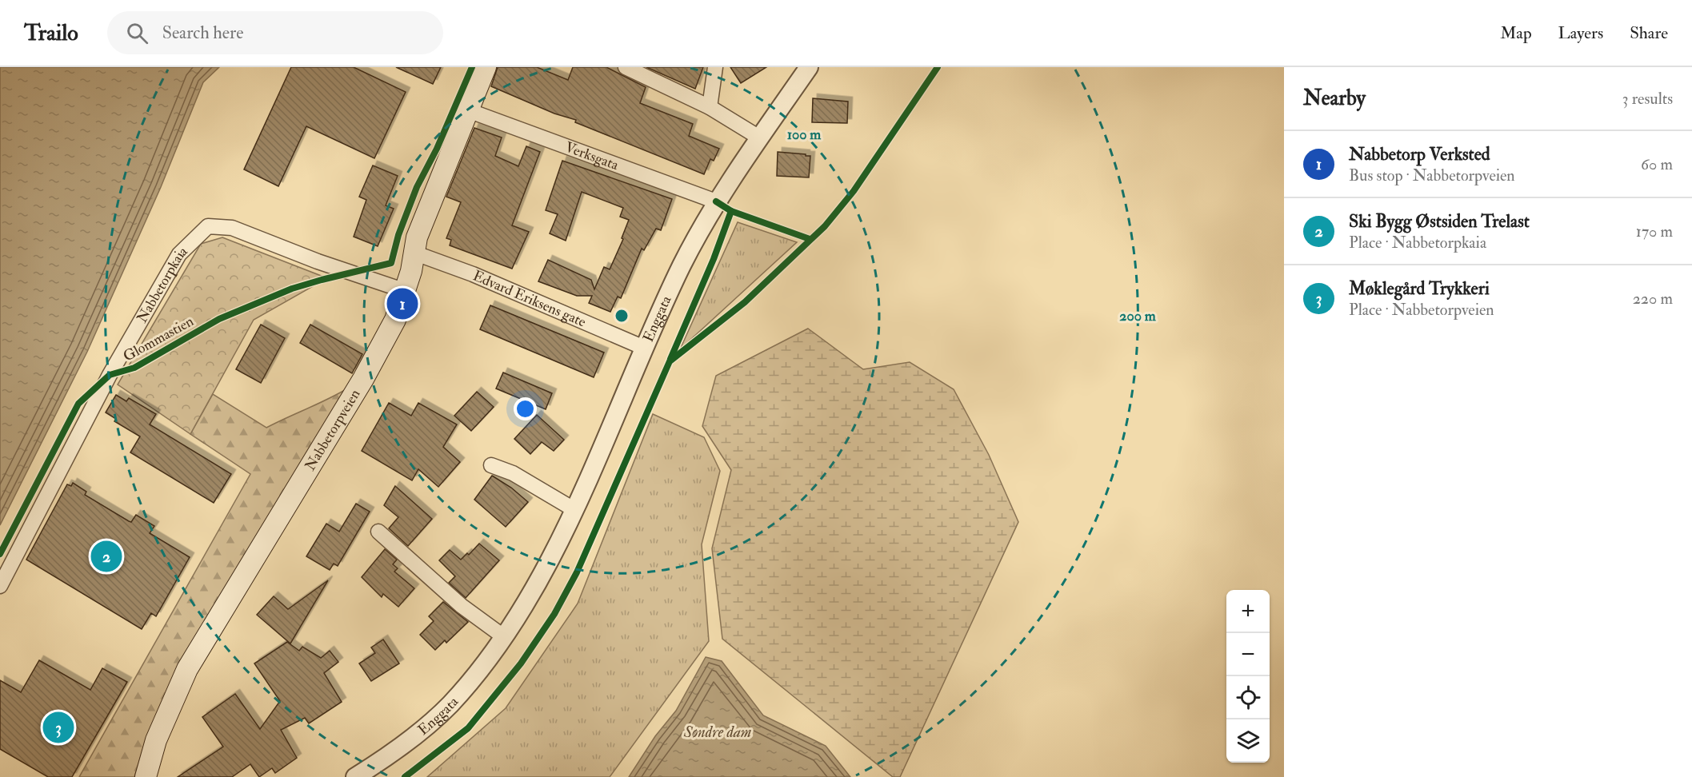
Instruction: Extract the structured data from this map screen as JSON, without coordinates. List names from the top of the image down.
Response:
{
  "streets": {
    "main road": ["Nabbetorpveien"],
    "street": [
      "Verksgata",
      "Nabbetorpkaia",
      "Edvard Eriksens gate",
      "Enggata"
    ],
    "cycle path": ["Glommastien"]
  },
  "crossings": [
    ["Verksgata", "Enggata"],
    ["Verksgata", "Nabbetorpveien"],
    ["Nabbetorpkaia", "Nabbetorpveien"],
    ["Edvard Eriksens gate", "Enggata"],
    ["Edvard Eriksens gate", "Nabbetorpveien"]
  ],
  "water": ["Søndre dam"],
  "page": {
    "header": "Trailo",
    "search": "Search here",
    "nav": ["Map", "Layers", "Share"],
    "heading": ["Nearby", "3 results"],
    "list": [
      {
        "mark": "1",
        "name": "Nabbetorp Verksted",
        "note": "Bus stop · Nabbetorpveien",
        "value": "60 m"
      },
      {
        "mark": "2",
        "name": "Ski Bygg Østsiden Trelast",
        "note": "Place · Nabbetorpkaia",
        "value": "170 m"
      },
      {
        "mark": "3",
        "name": "Møklegård Trykkeri",
        "note": "Place · Nabbetorpveien",
        "value": "220 m"
      }
    ],
    "pins": ["1", "2", "3"],
    "map_buttons": ["+", "−"]
  },
  "rings": ["100 m", "200 m"]
}
